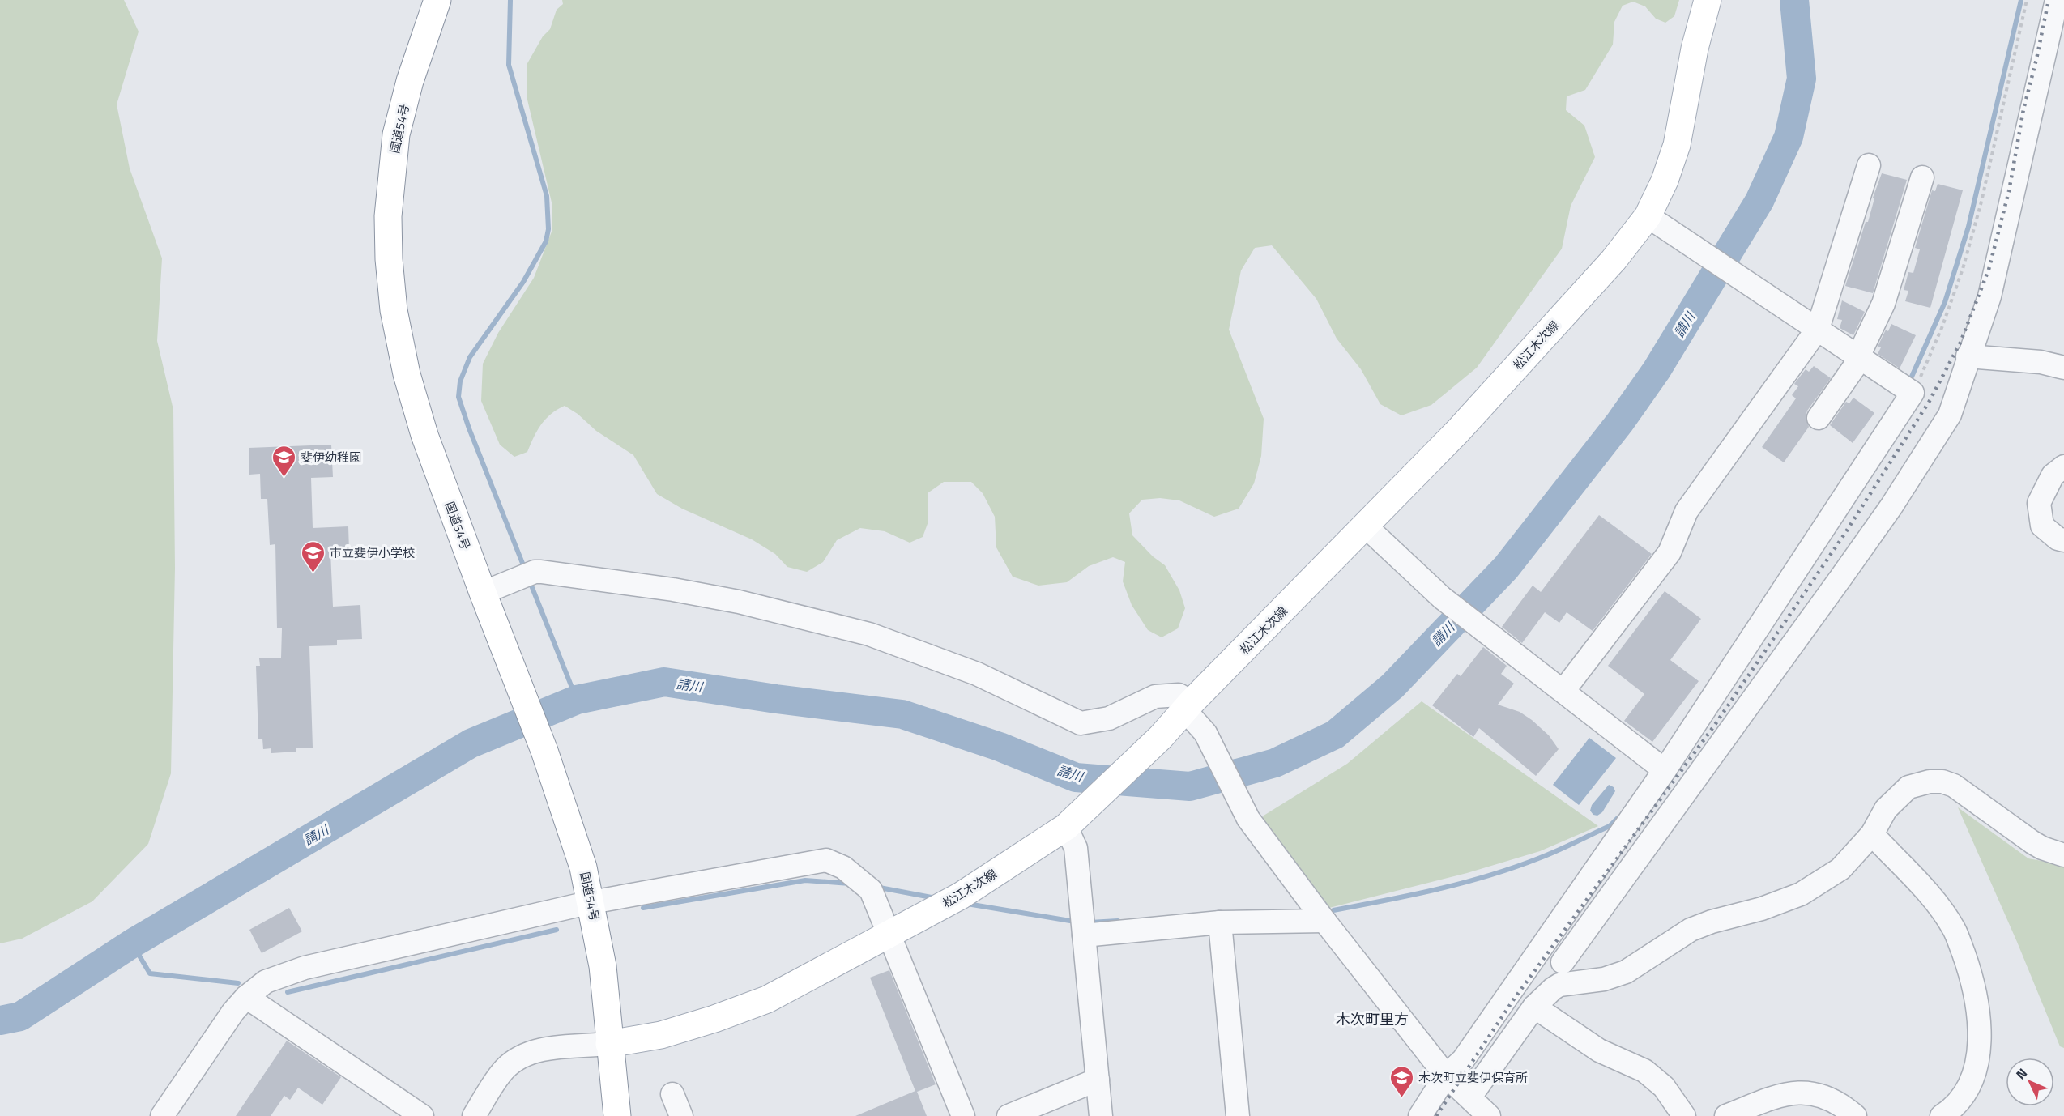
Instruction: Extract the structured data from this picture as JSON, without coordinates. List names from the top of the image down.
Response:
{
  "streets": {
    "main road": ["国道54号", "松江木次線"]
  },
  "crossings": [
    ["国道54号", "松江木次線"]
  ],
  "districts": ["木次町里方"],
  "water": ["請川"],
  "places": {
    "school or university": ["斐伊幼稚園", "市立斐伊小学校", "木次町立斐伊保育所"]
  },
  "north": "top left"
}
